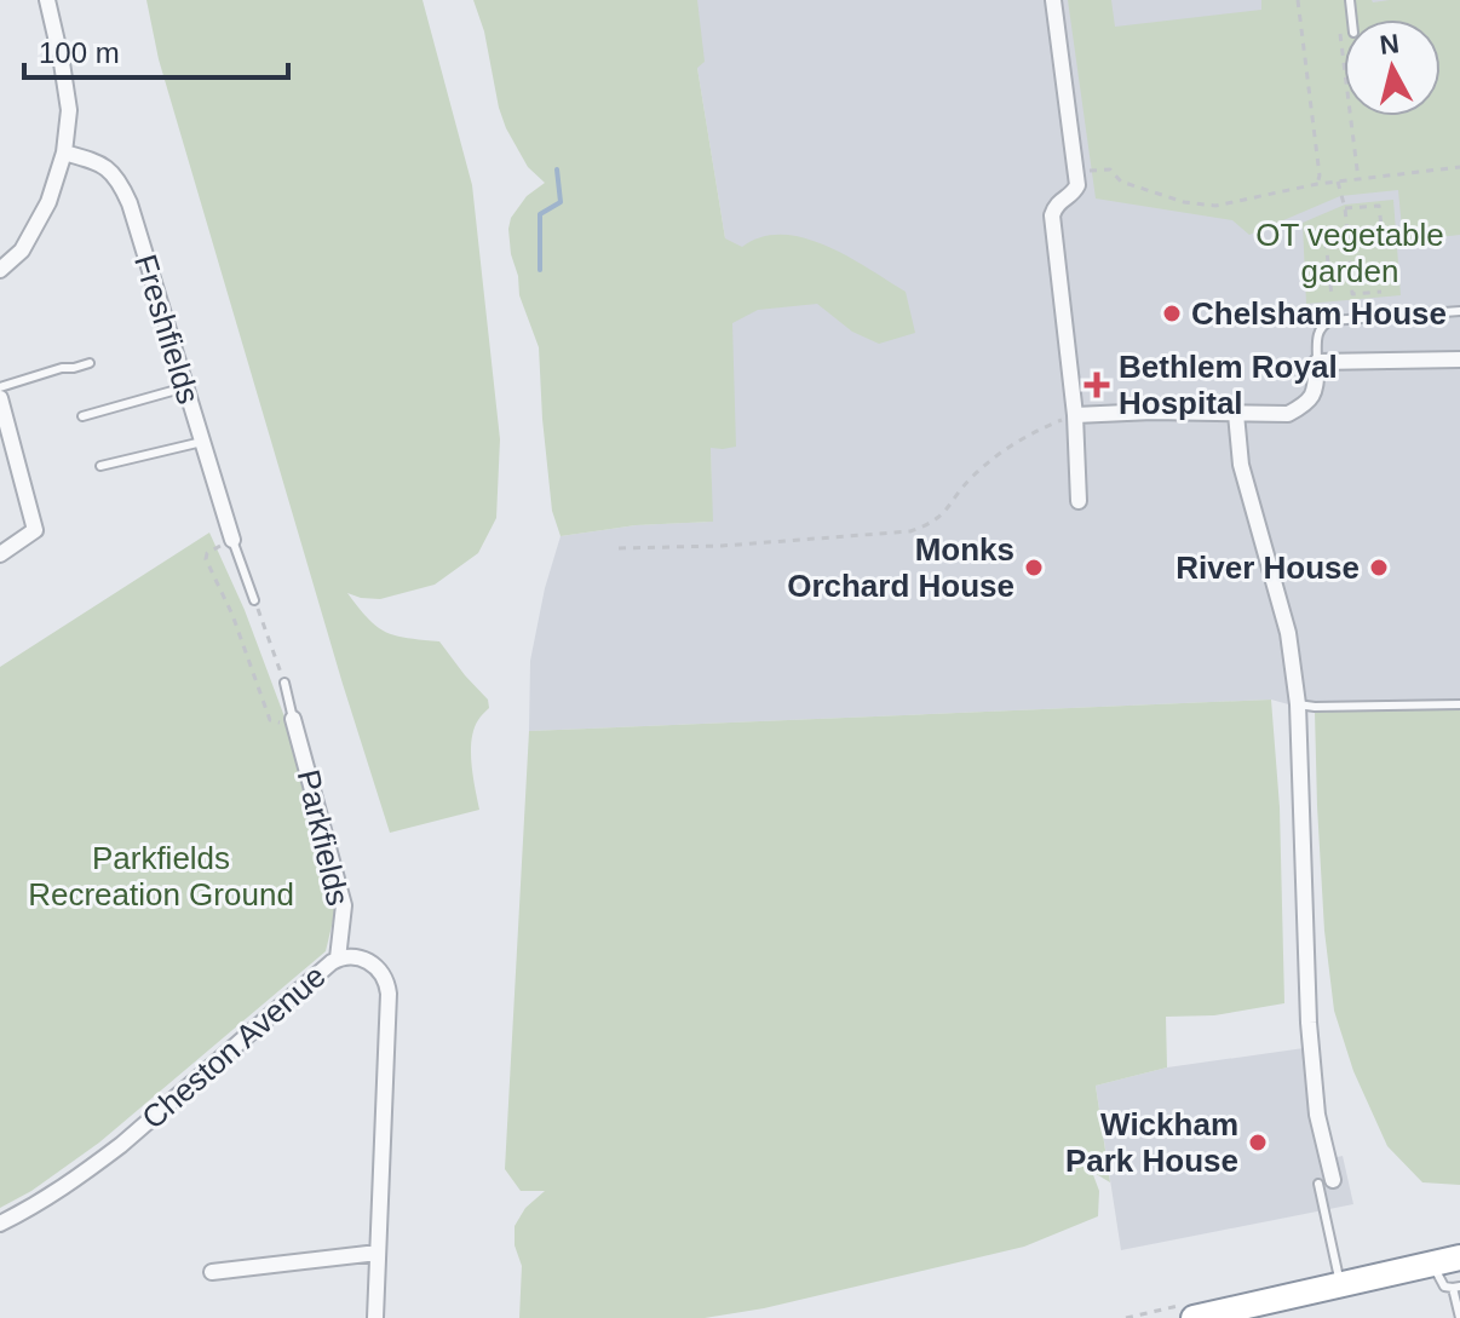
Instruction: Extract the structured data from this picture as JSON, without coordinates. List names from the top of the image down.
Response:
{
  "streets": {
    "street": ["Freshfields", "Parkfields", "Cheston Avenue"]
  },
  "crossings": [
    ["Parkfields", "Cheston Avenue"]
  ],
  "parks": ["OT vegetable garden", "Parkfields Recreation Ground"],
  "places": {
    "other": [
      "Chelsham House",
      "Monks Orchard House",
      "River House",
      "Wickham Park House"
    ],
    "health": ["Bethlem Royal Hospital"]
  },
  "scale_bar": "100 m",
  "north": "top"
}
